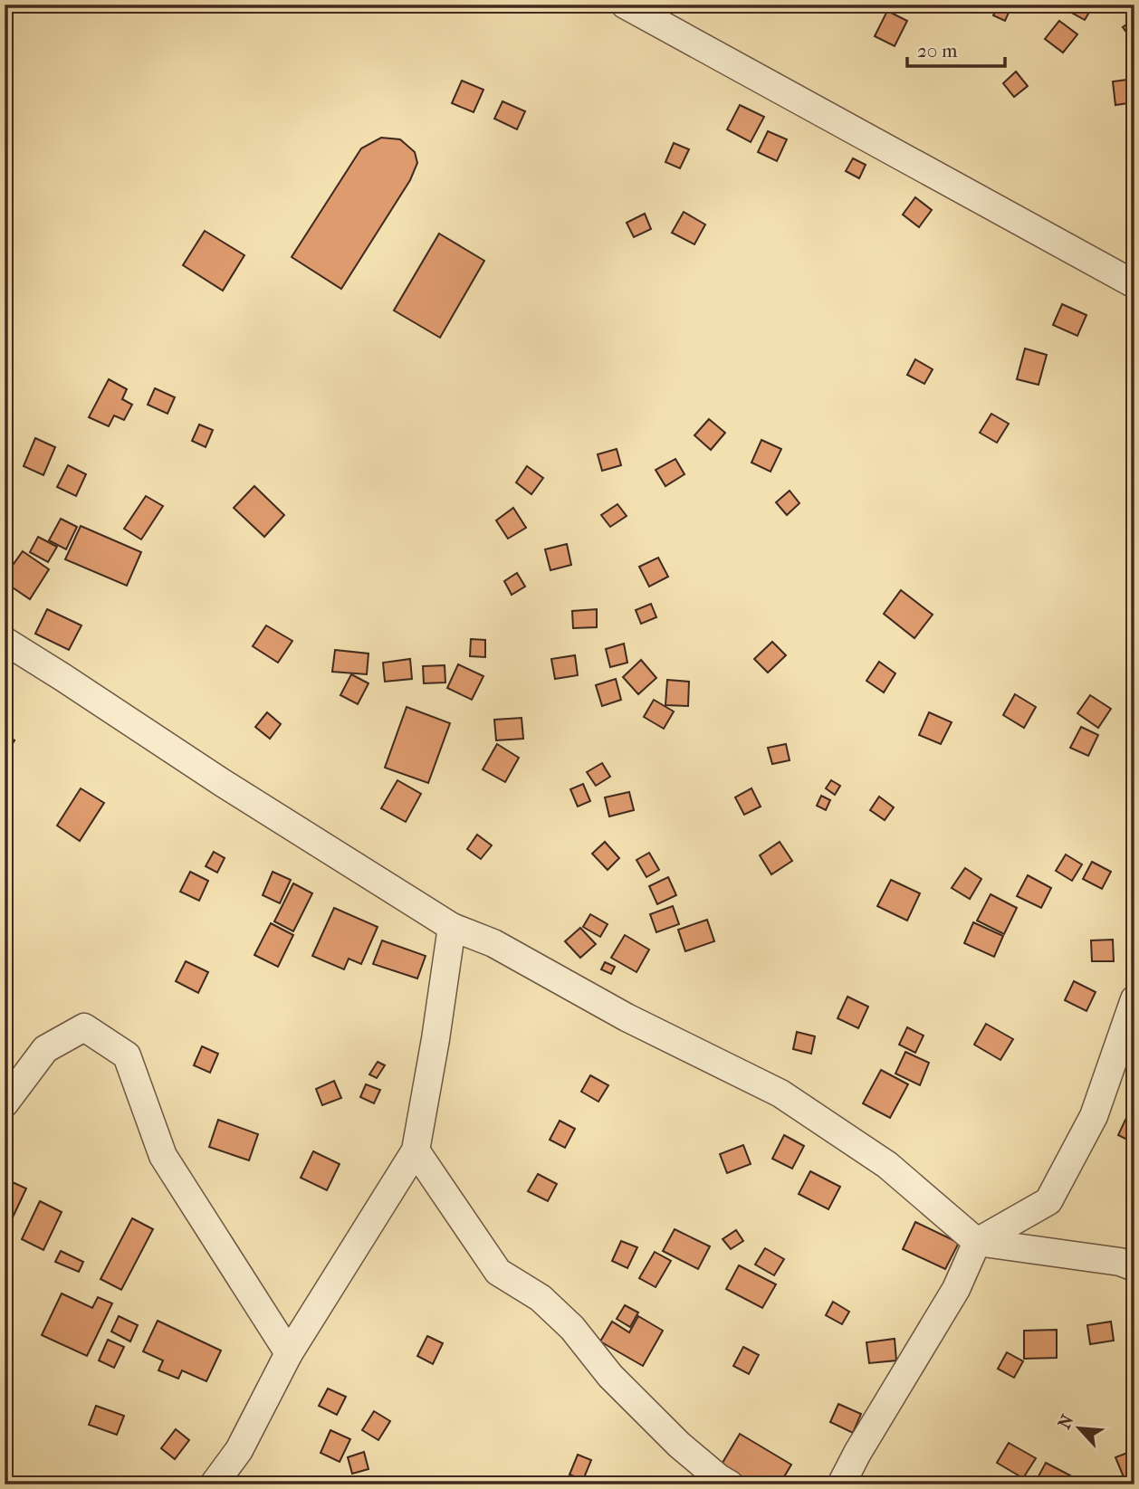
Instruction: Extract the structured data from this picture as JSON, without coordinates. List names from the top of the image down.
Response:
{
  "scale_bar": "20 m",
  "north": "top left"
}
